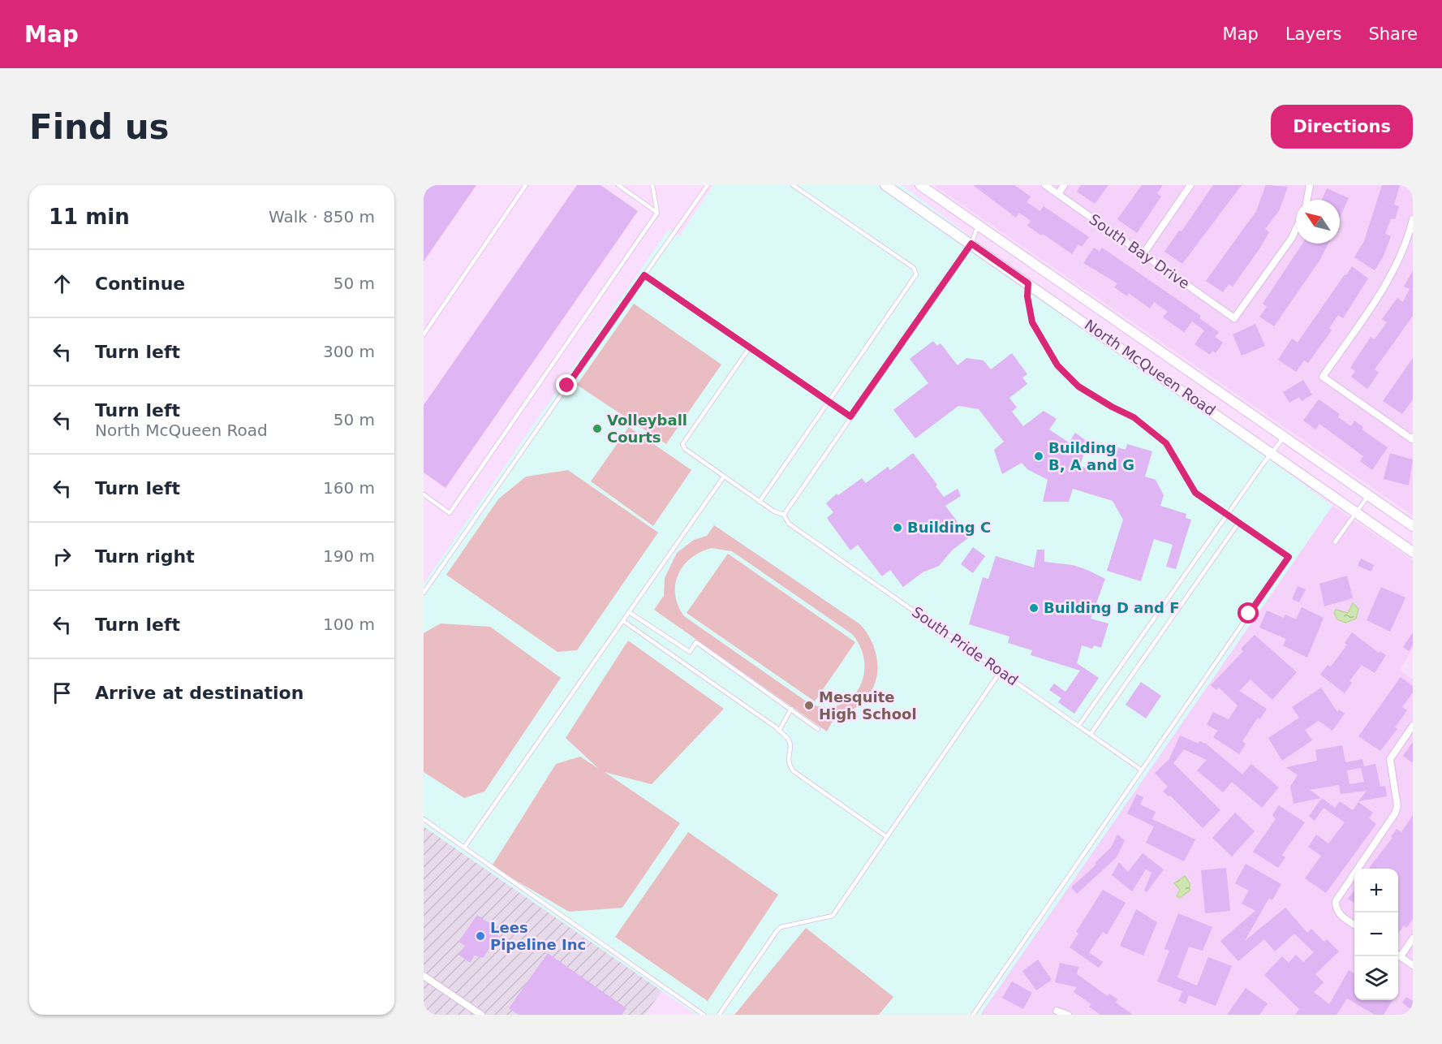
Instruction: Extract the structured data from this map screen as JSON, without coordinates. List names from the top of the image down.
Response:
{
  "streets": {
    "main road": ["North McQueen Road"],
    "street": ["South Bay Drive"],
    "lane": ["South Pride Road"]
  },
  "places": [
    "Volleyball Courts",
    "Building B, A and G",
    "Building C",
    "Building D and F",
    "Mesquite High School",
    "Lees Pipeline Inc"
  ],
  "north": "top left",
  "page": {
    "header": "Map",
    "nav": ["Map", "Layers", "Share"],
    "buttons": "Directions",
    "title": "Find us",
    "heading": ["11 min", "Walk · 850 m"],
    "list": [
      ["Continue", "50 m"],
      ["Turn left", "300 m"],
      ["Turn left", "North McQueen Road", "50 m"],
      ["Turn left", "160 m"],
      ["Turn right", "190 m"],
      ["Turn left", "100 m"],
      "Arrive at destination"
    ],
    "map_buttons": ["+", "−"]
  }
}
